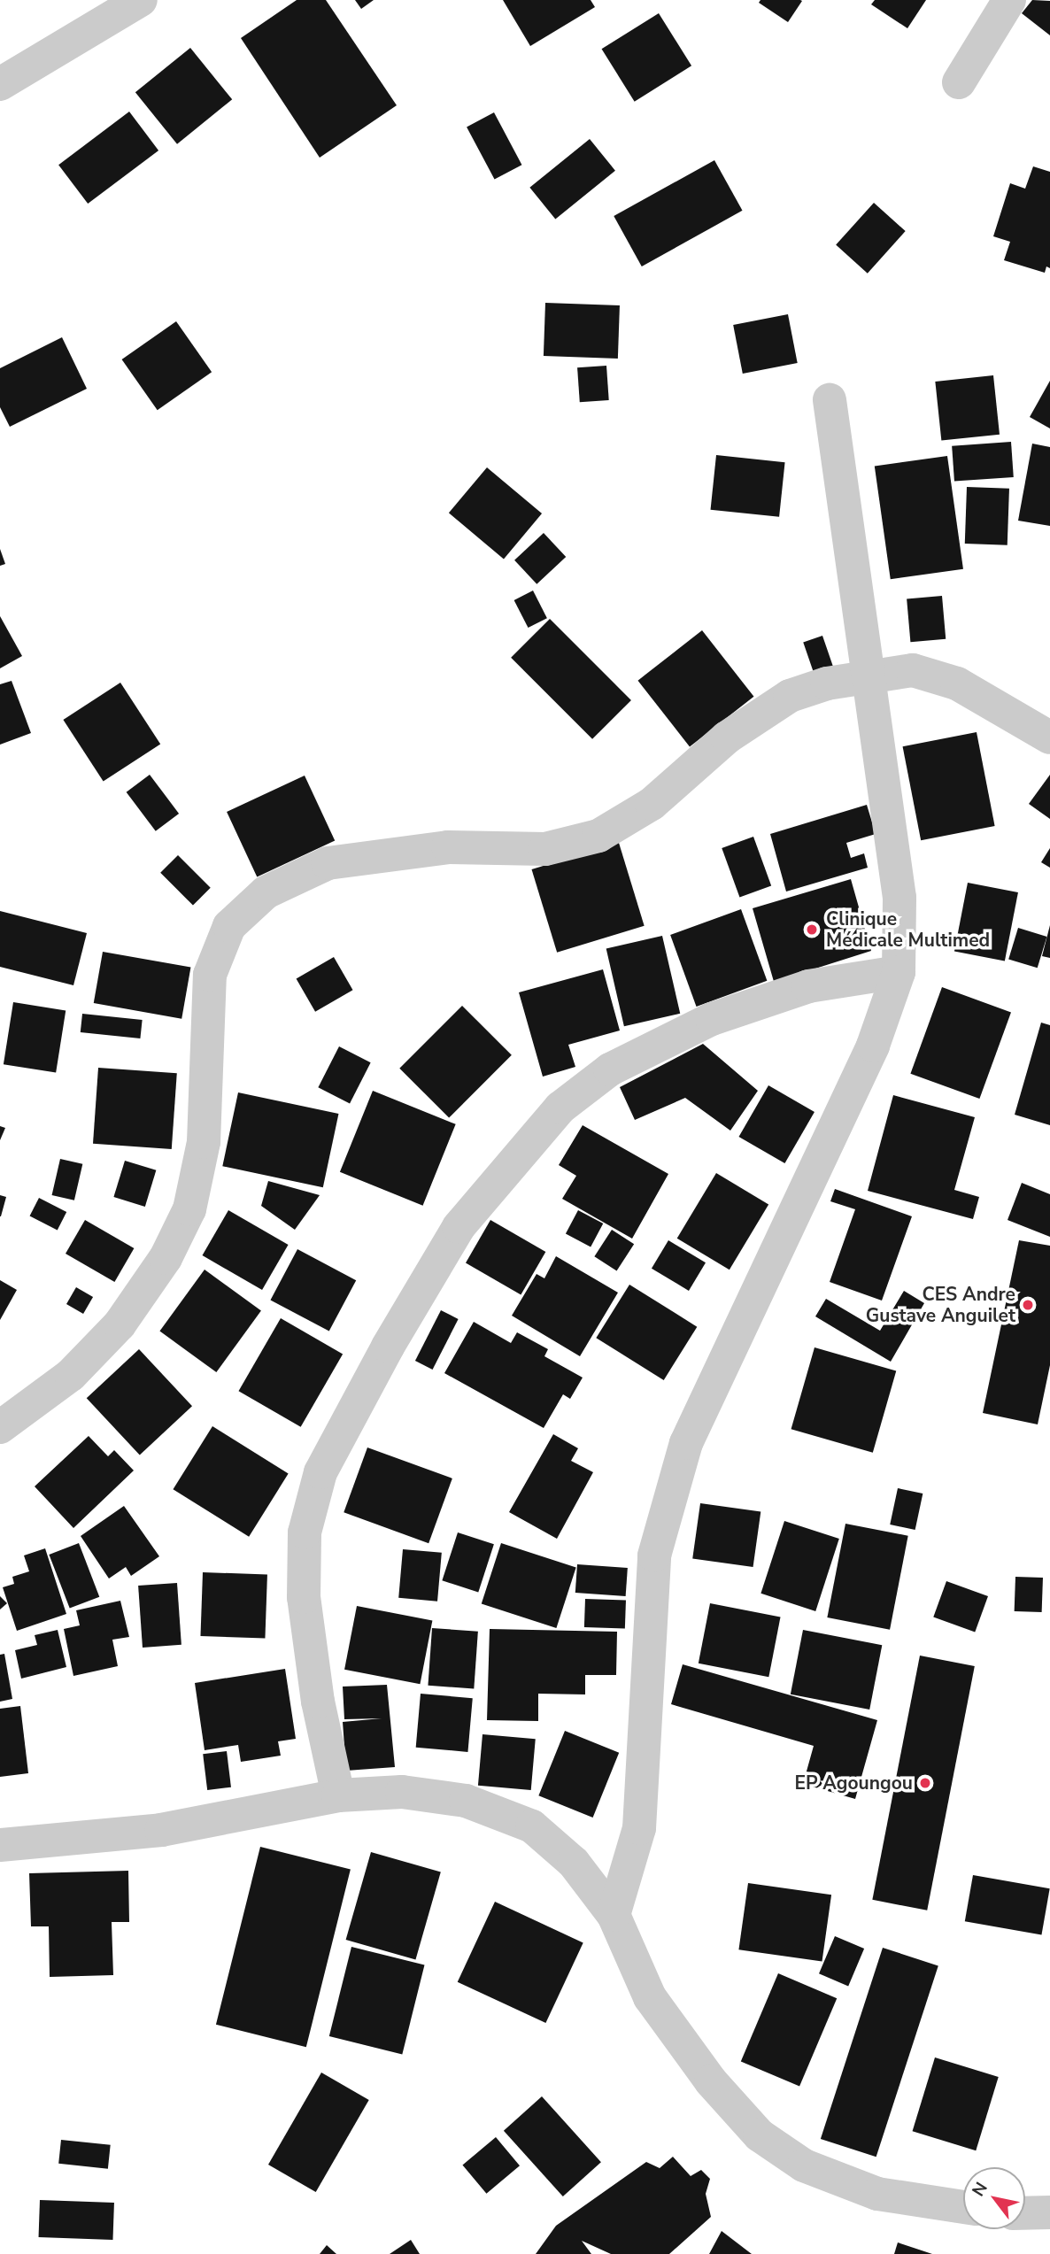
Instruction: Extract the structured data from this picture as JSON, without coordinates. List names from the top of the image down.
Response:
{
  "places": ["Clinique Médicale Multimed", "CES Andre Gustave Anguilet", "EP Agoungou"],
  "north": "top left"
}
